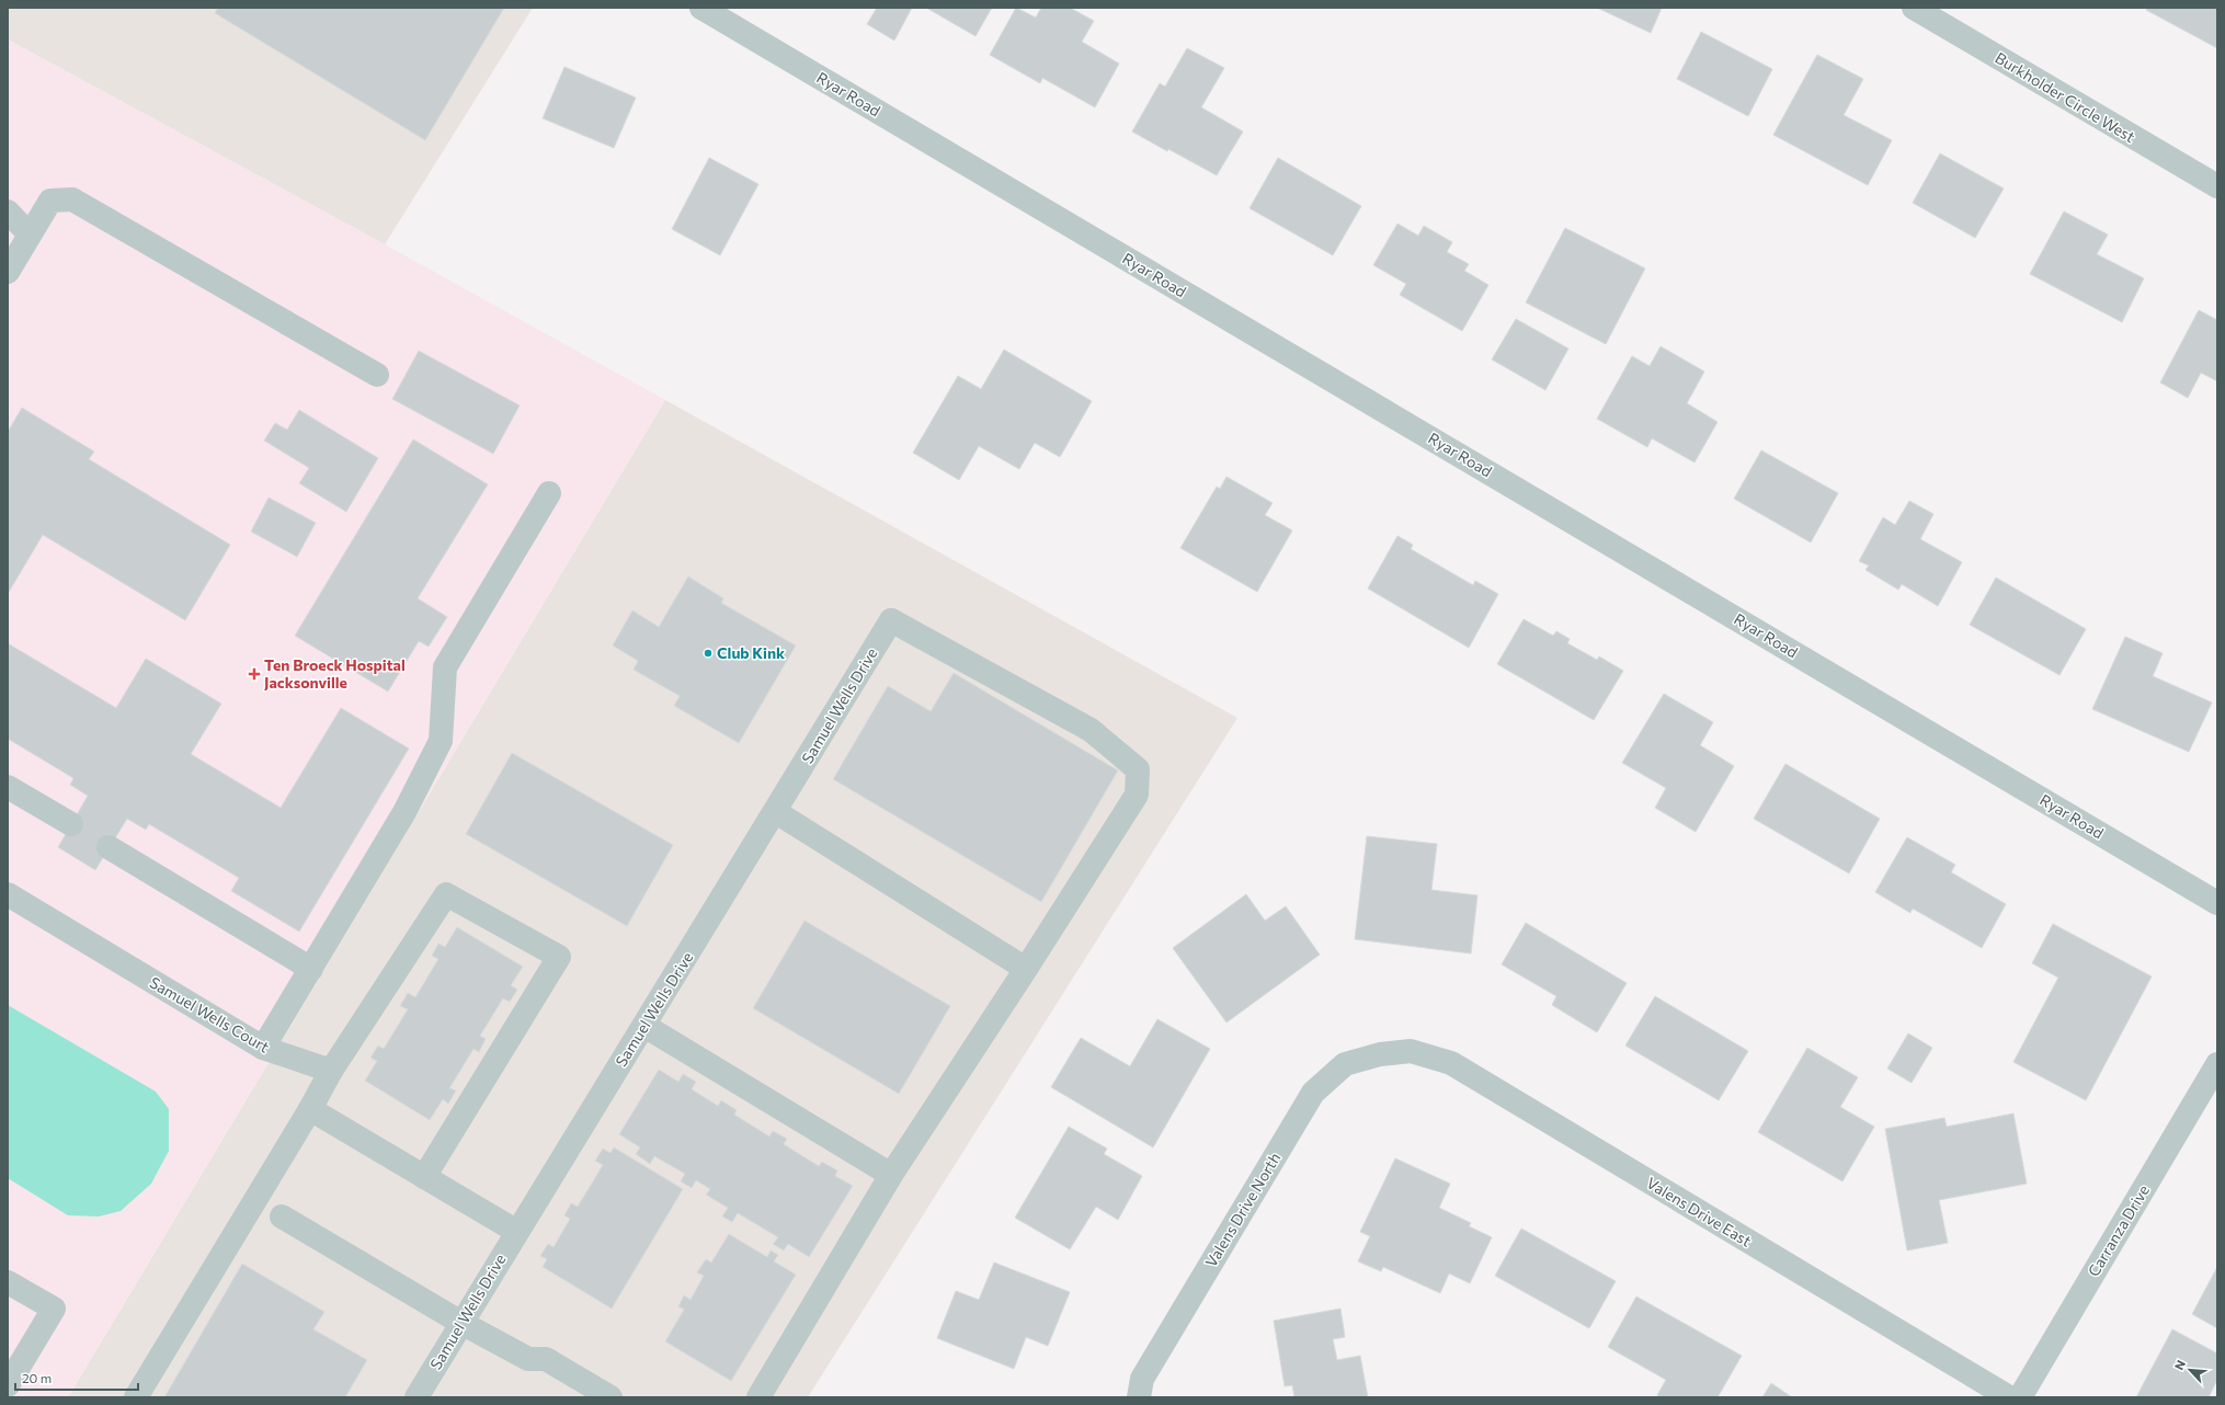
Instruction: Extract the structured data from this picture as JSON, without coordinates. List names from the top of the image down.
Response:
{
  "streets": {
    "street": [
      "Ryar Road",
      "Burkholder Circle West",
      "Samuel Wells Drive",
      "Samuel Wells Court",
      "Valens Drive North",
      "Valens Drive East",
      "Carranza Drive"
    ]
  },
  "crossings": [
    ["Valens Drive North", "Valens Drive East"]
  ],
  "places": {
    "other": ["Club Kink"],
    "health": ["Ten Broeck Hospital Jacksonville"]
  },
  "scale_bar": "20 m",
  "north": "top left"
}
